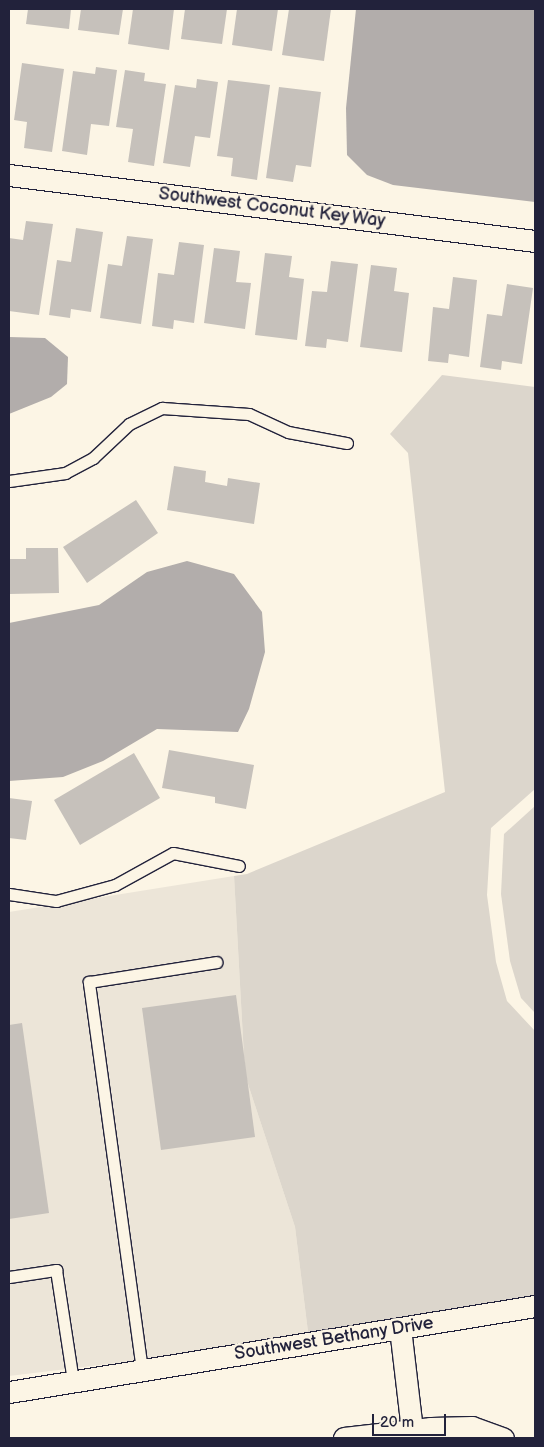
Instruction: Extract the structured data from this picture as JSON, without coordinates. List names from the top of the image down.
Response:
{
  "streets": {
    "street": ["Southwest Coconut Key Way", "Southwest Bethany Drive"]
  },
  "scale_bar": "20 m"
}
